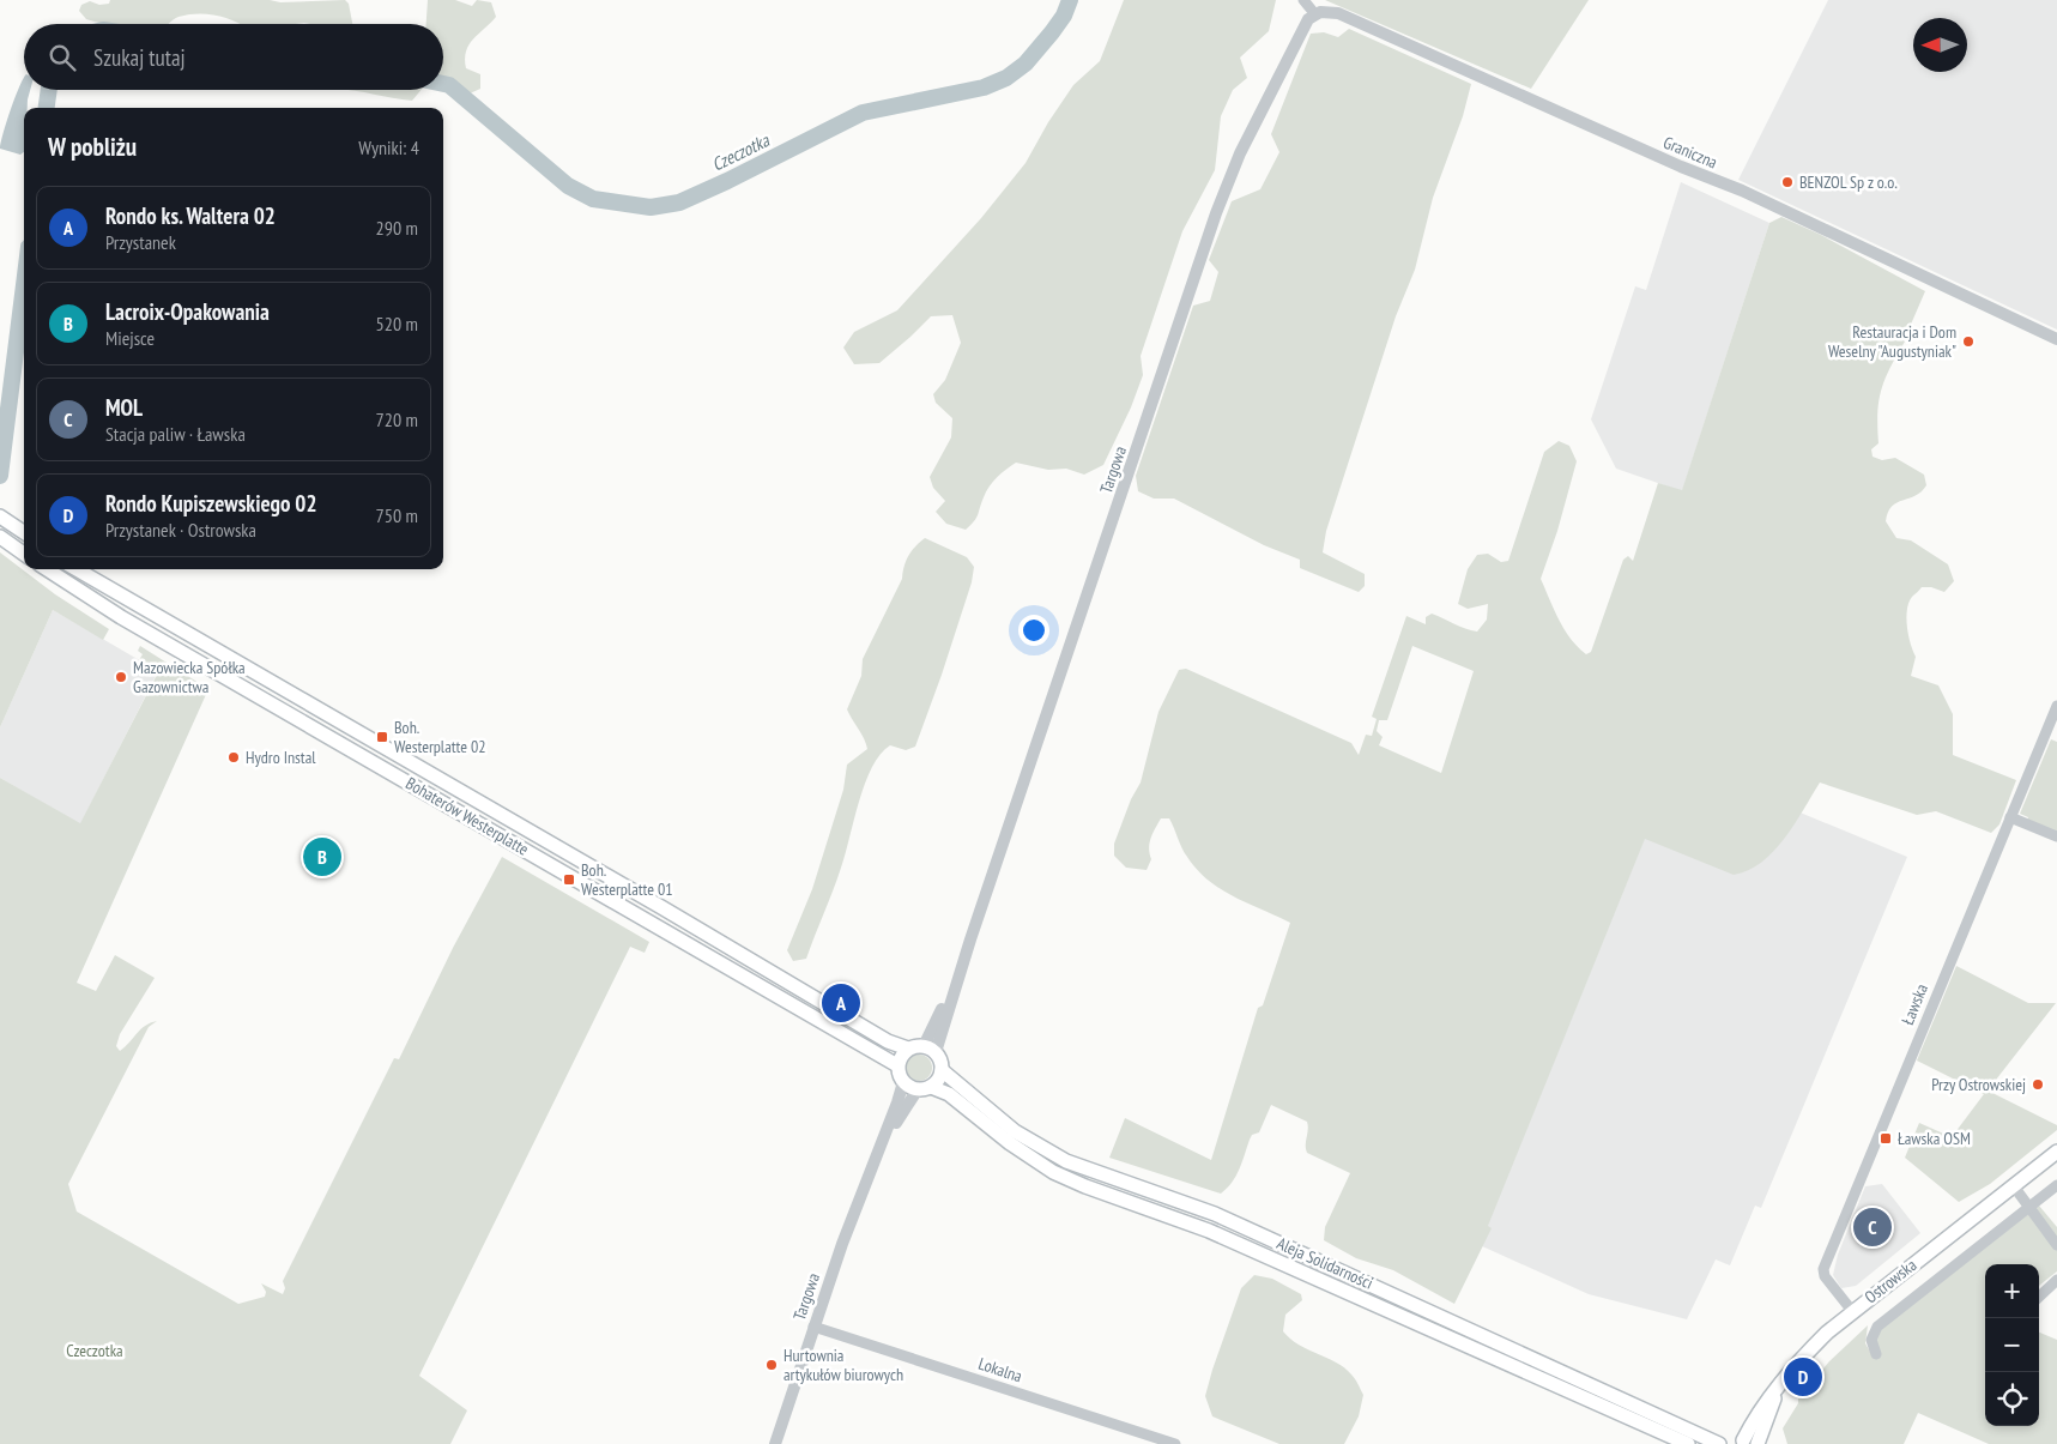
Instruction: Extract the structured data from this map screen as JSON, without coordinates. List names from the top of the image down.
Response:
{
  "streets": {
    "main road": ["Bohaterów Westerplatte", "Aleja Solidarności", "Ostrowska"],
    "street": [
      "Graniczna",
      "Targowa",
      "Ławska",
      "Lokalna"
    ]
  },
  "crossings": [
    ["Graniczna", "Targowa"],
    ["Targowa", "Bohaterów Westerplatte"],
    ["Targowa", "Aleja Solidarności"],
    ["Targowa", "Lokalna"],
    ["Bohaterów Westerplatte", "Aleja Solidarności"],
    ["Ławska", "Ostrowska"]
  ],
  "water": ["Czeczotka"],
  "parks": ["Czeczotka"],
  "places": {
    "other": [
      "BENZOL Sp z o.o.",
      "Restauracja i Dom Weselny \"Augustyniak\"",
      "Mazowiecka Spółka Gazownictwa",
      "Hydro Instal",
      "Przy Ostrowskiej",
      "Hurtownia artykułów biurowych"
    ],
    "transit": ["Boh. Westerplatte 02", "Boh. Westerplatte 01", "Ławska OSM"]
  },
  "north": "left",
  "page": {
    "search": "Szukaj tutaj",
    "heading": ["W pobliżu", "Wyniki: 4"],
    "list": [
      {
        "mark": "A",
        "name": "Rondo ks. Waltera 02",
        "note": "Przystanek",
        "value": "290 m"
      },
      {
        "mark": "B",
        "name": "Lacroix-Opakowania",
        "note": "Miejsce",
        "value": "520 m"
      },
      {
        "mark": "C",
        "name": "MOL",
        "note": "Stacja paliw · Ławska",
        "value": "720 m"
      },
      {
        "mark": "D",
        "name": "Rondo Kupiszewskiego 02",
        "note": "Przystanek · Ostrowska",
        "value": "750 m"
      }
    ],
    "pins": [
      "B",
      "A",
      "C",
      "D"
    ],
    "map_buttons": ["+", "−"]
  }
}
